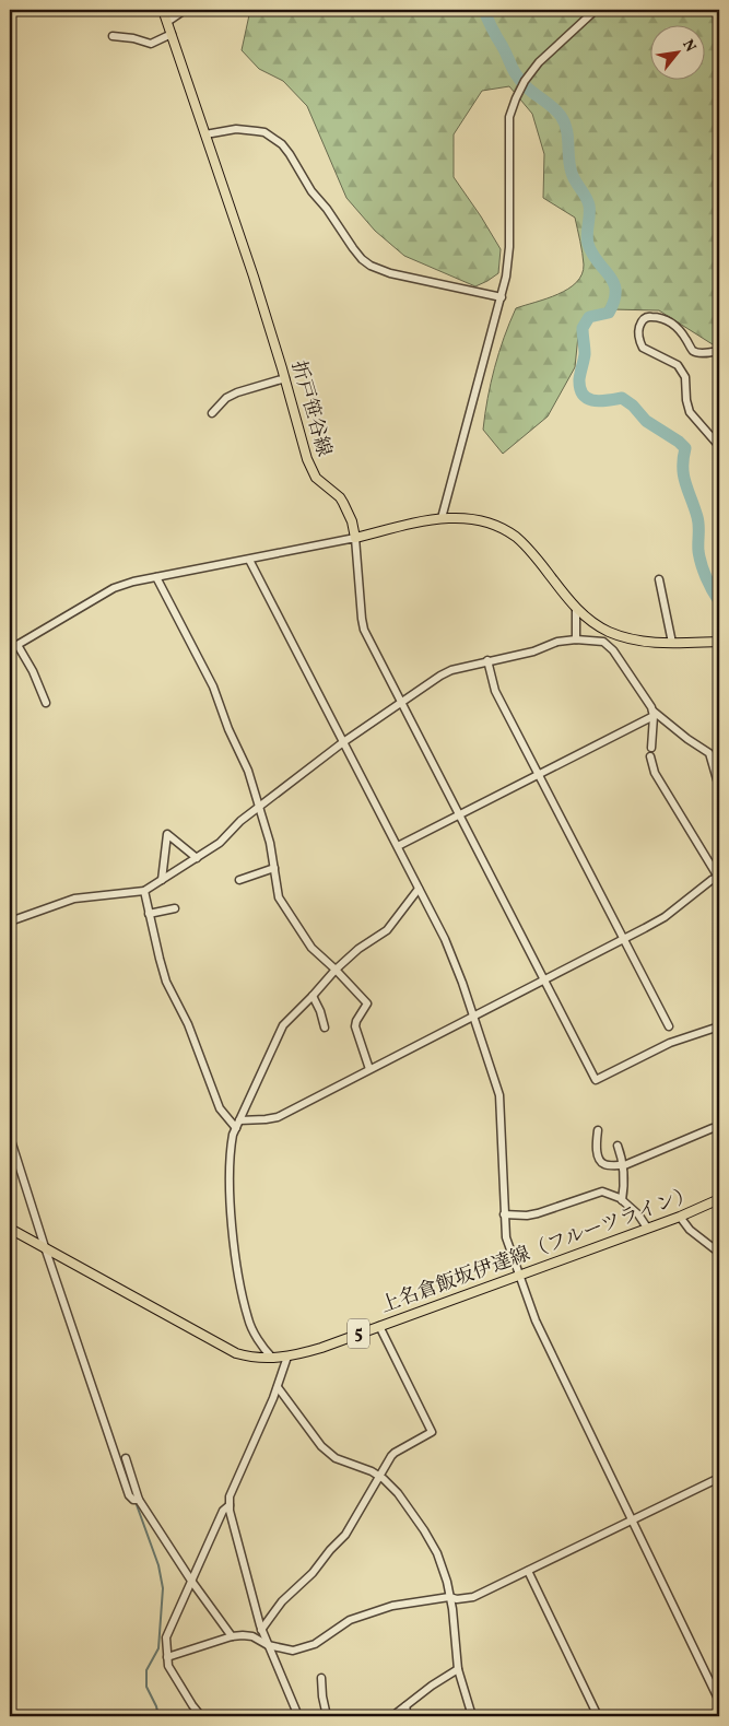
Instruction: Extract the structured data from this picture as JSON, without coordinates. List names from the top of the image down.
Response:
{
  "streets": {
    "main road": ["折戸笹谷線", "上名倉飯坂伊達線（フルーツライン）", "5"]
  },
  "north": "top right"
}
